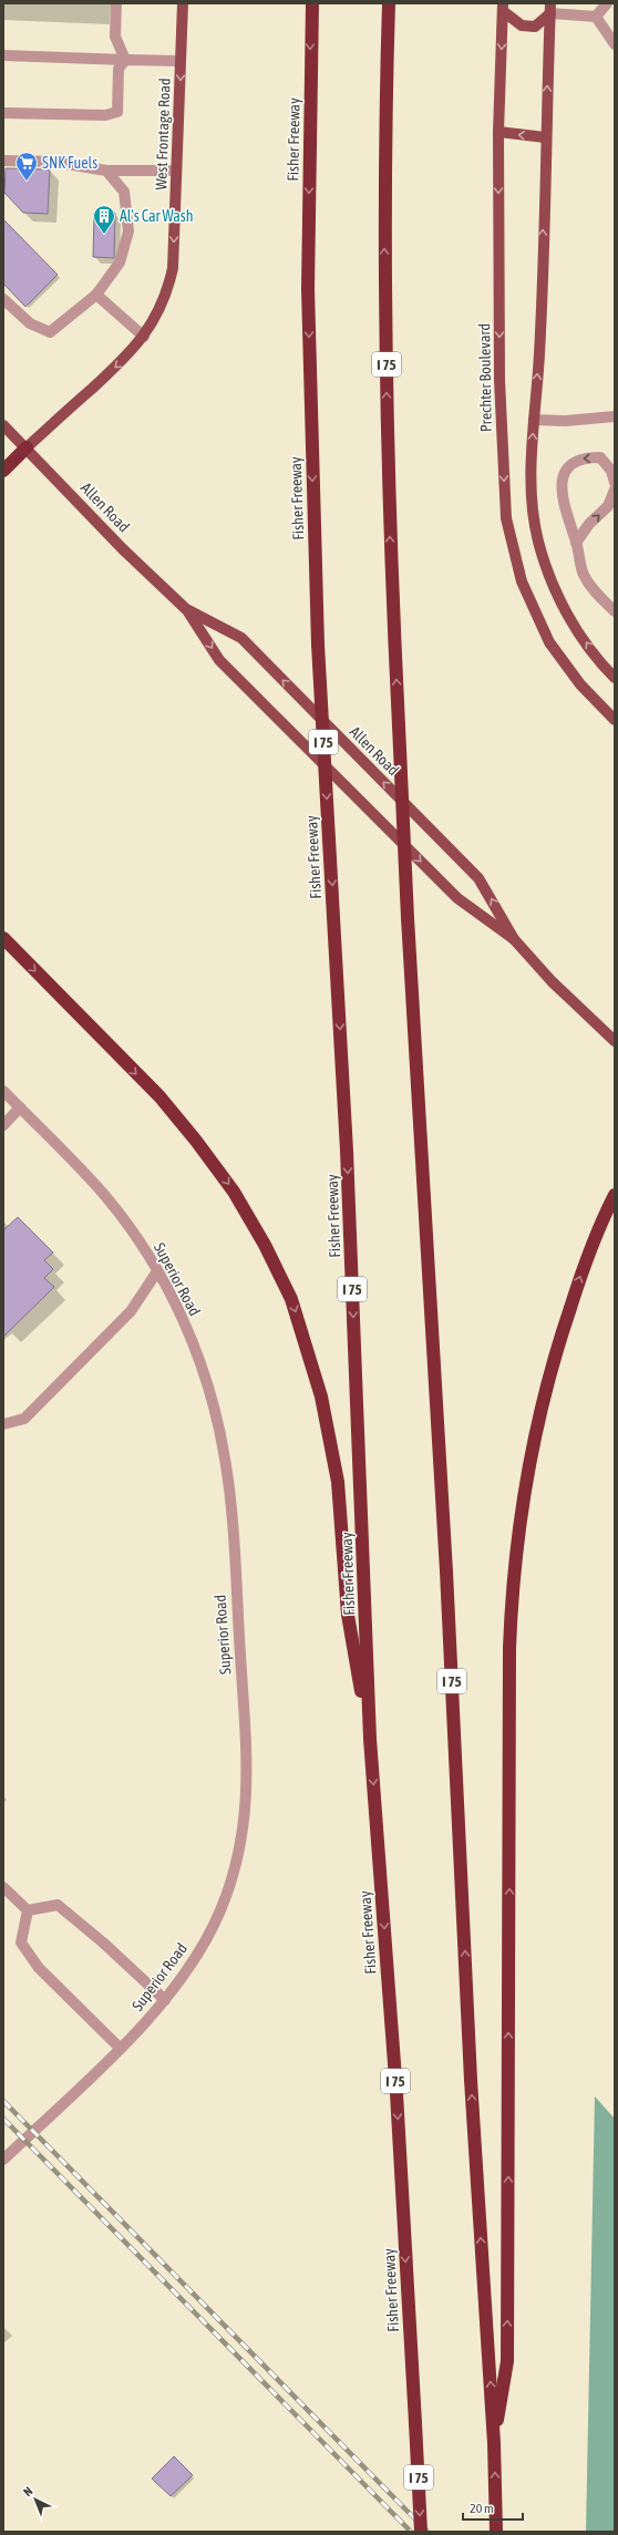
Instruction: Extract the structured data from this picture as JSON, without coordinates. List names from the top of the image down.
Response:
{
  "streets": {
    "highway": ["Fisher Freeway", "I 75"],
    "main road": ["West Frontage Road", "Prechter Boulevard", "Allen Road"],
    "street": ["Superior Road"]
  },
  "crossings": [
    ["West Frontage Road", "Allen Road"]
  ],
  "one_way": ["West Frontage Road"],
  "places": {
    "supermarket": ["SNK Fuels"],
    "building": ["Al's Car Wash"]
  },
  "scale_bar": "20 m",
  "north": "top left"
}
